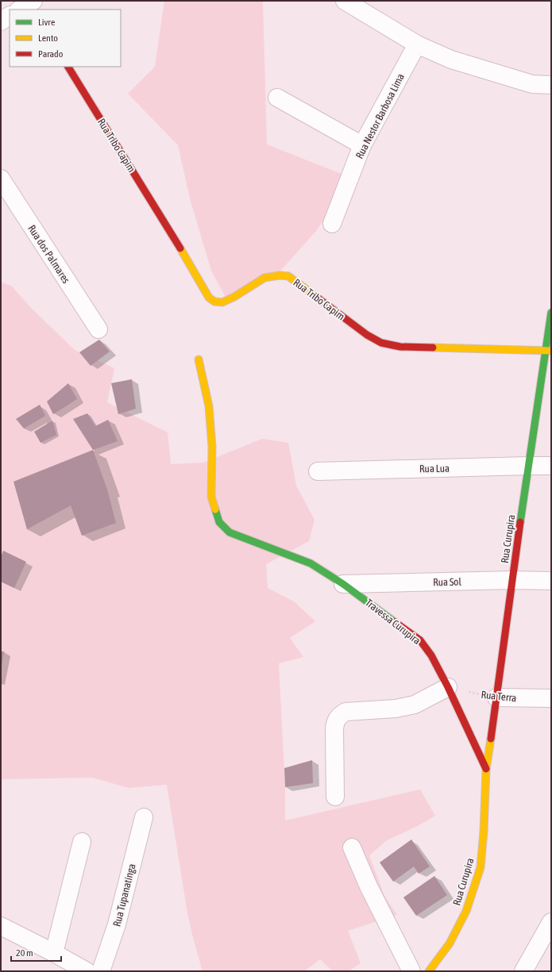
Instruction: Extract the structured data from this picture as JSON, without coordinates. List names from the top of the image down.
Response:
{
  "streets": {
    "street": [
      "Rua Nestor Barbosa Lima",
      "Rua Tribo Capim",
      "Rua dos Palmares",
      "Rua Lua",
      "Rua Curupira",
      "Rua Sol",
      "Travessa Curupira",
      "Rua Terra",
      "Rua Tupanatinga"
    ]
  },
  "crossings": [
    ["Rua Tribo Capim", "Rua Curupira"],
    ["Rua Lua", "Rua Curupira"],
    ["Rua Curupira", "Rua Sol"],
    ["Rua Curupira", "Travessa Curupira"],
    ["Rua Curupira", "Rua Terra"],
    ["Rua Sol", "Travessa Curupira"],
    ["Travessa Curupira", "Rua Terra"]
  ],
  "legend": ["Livre", "Lento", "Parado"],
  "scale_bar": "20 m"
}
